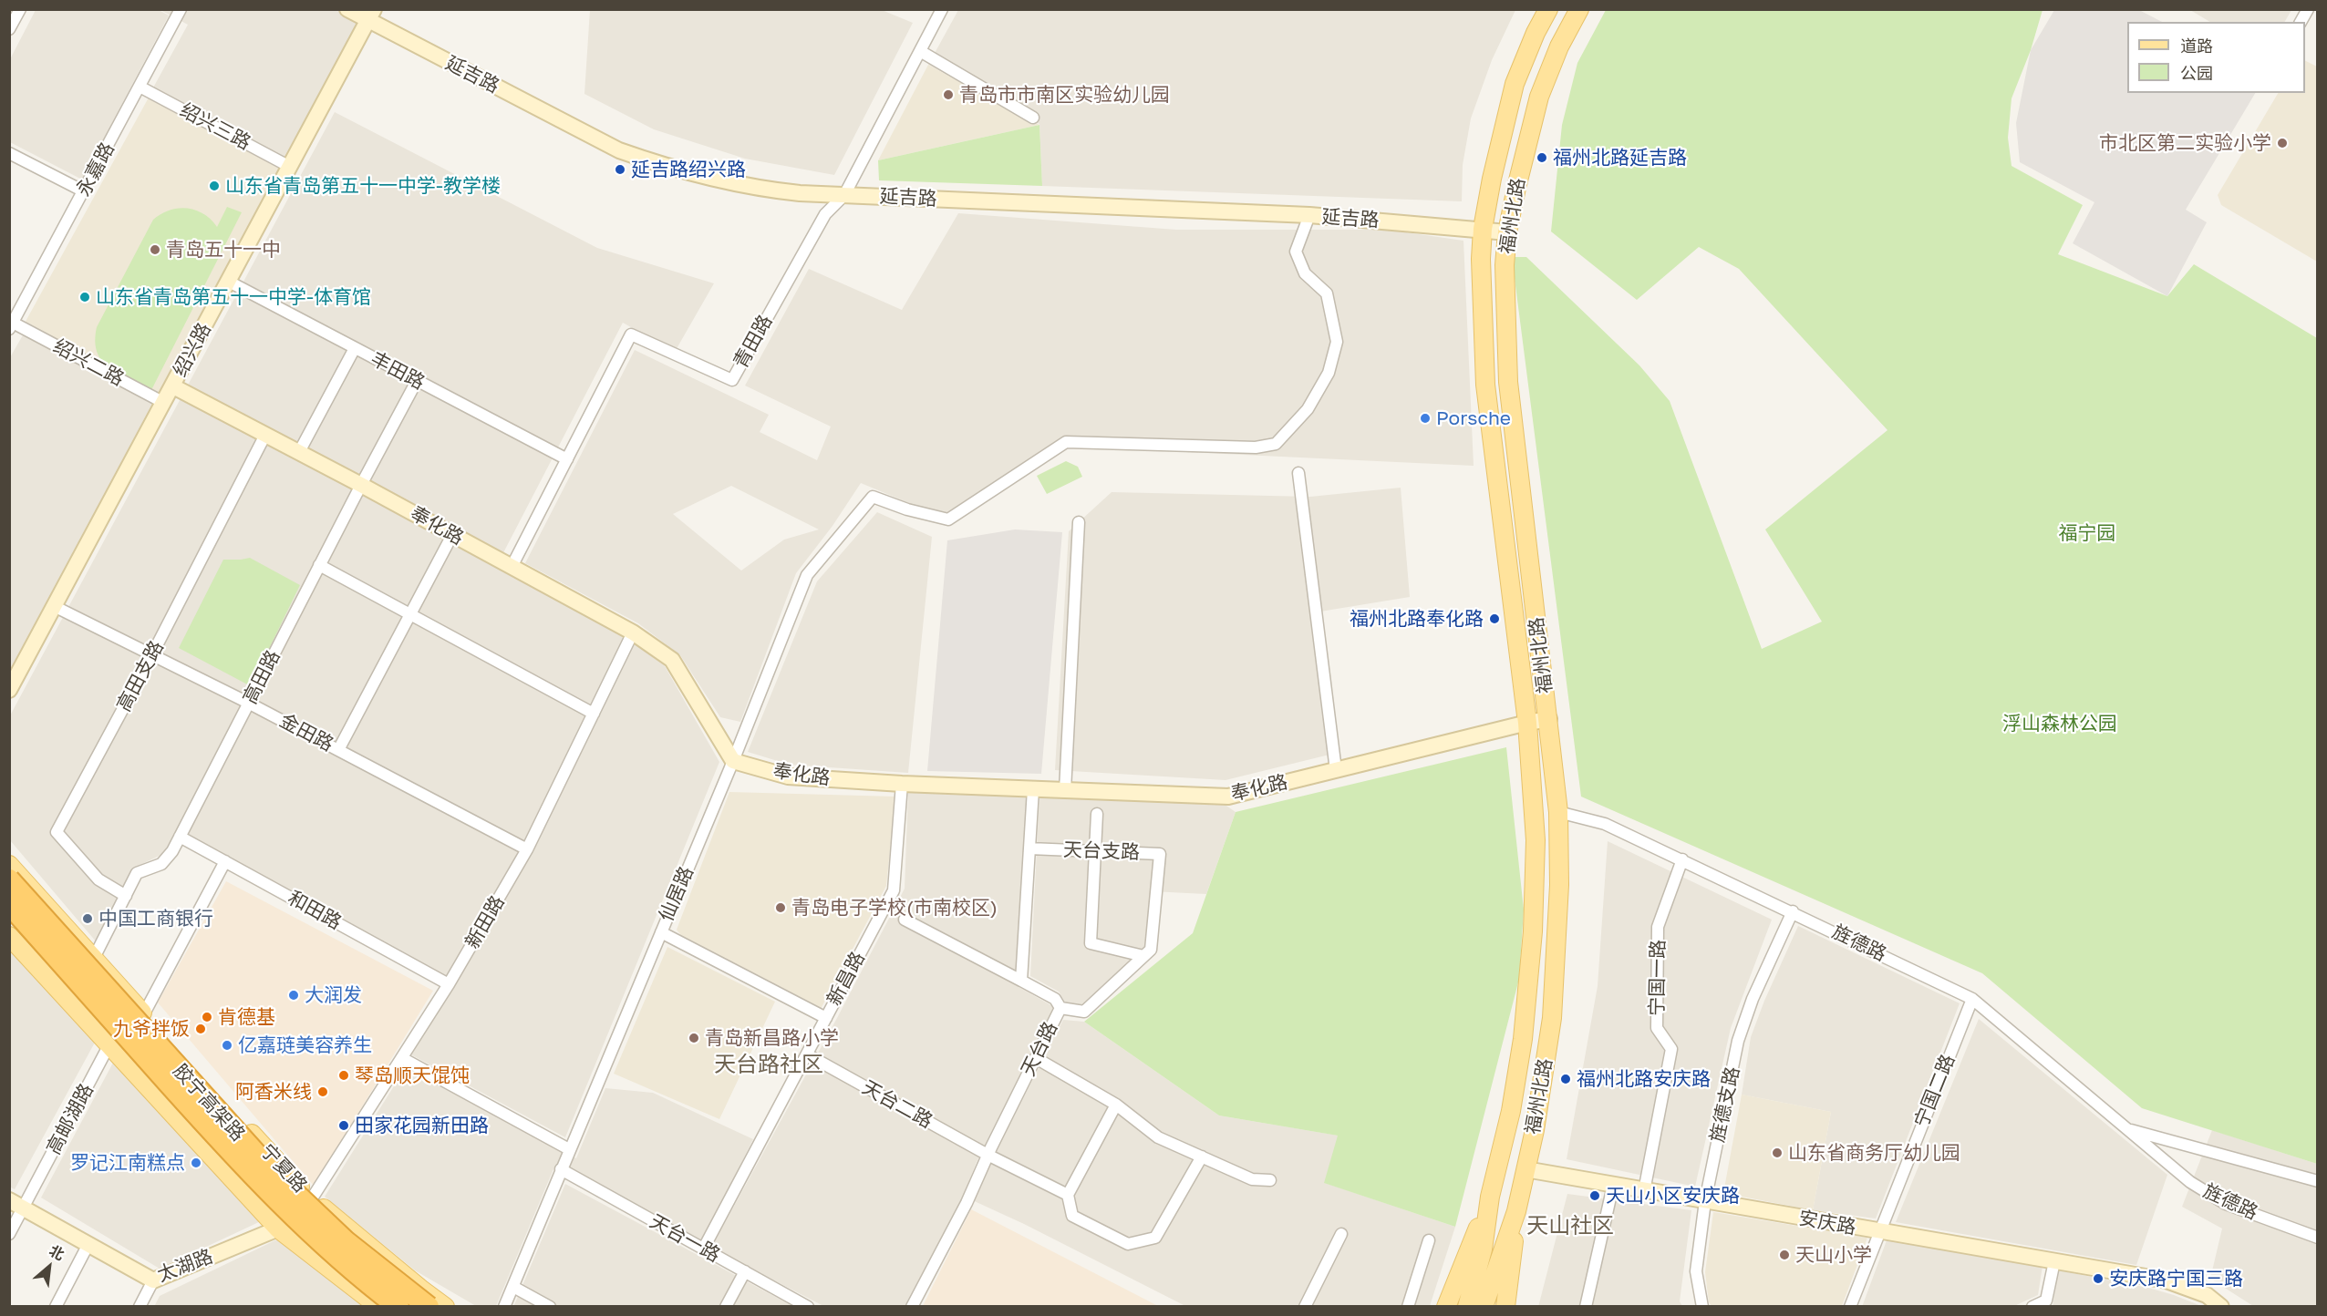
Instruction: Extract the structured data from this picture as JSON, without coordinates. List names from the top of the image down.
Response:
{
  "streets": {
    "highway": ["胶宁高架路"],
    "main road": ["福州北路", "宁夏路"],
    "street": [
      "延吉路",
      "绍兴三路",
      "永嘉路",
      "青田路",
      "绍兴路",
      "绍兴二路",
      "丰田路",
      "奉化路",
      "高田支路",
      "高田路",
      "金田路",
      "天台支路",
      "仙居路",
      "和田路",
      "新田路",
      "旌德路",
      "宁国一路",
      "新昌路",
      "天台路",
      "宁国二路",
      "天台二路",
      "旌德支路",
      "高邮湖路",
      "安庆路",
      "天台一路",
      "太湖路"
    ]
  },
  "crossings": [
    ["延吉路", "福州北路"],
    ["延吉路", "青田路"],
    ["延吉路", "绍兴路"],
    ["延吉路", "仙居路"],
    ["绍兴三路", "永嘉路"],
    ["绍兴三路", "绍兴路"],
    ["永嘉路", "绍兴二路"],
    ["福州北路", "奉化路"],
    ["福州北路", "旌德路"],
    ["福州北路", "安庆路"],
    ["青田路", "丰田路"],
    ["青田路", "奉化路"],
    ["绍兴路", "绍兴二路"],
    ["绍兴路", "丰田路"],
    ["绍兴路", "奉化路"],
    ["绍兴路", "金田路"],
    ["丰田路", "高田路"],
    ["奉化路", "高田支路"],
    ["奉化路", "高田路"],
    ["奉化路", "仙居路"],
    ["奉化路", "新田路"],
    ["奉化路", "新昌路"],
    ["高田支路", "高田路"],
    ["高田支路", "金田路"],
    ["高田路", "金田路"],
    ["高田路", "和田路"],
    ["高田路", "宁夏路"],
    ["金田路", "新田路"],
    ["天台支路", "天台路"],
    ["仙居路", "天台一路"],
    ["和田路", "新田路"],
    ["新田路", "宁夏路"],
    ["新田路", "太湖路"],
    ["旌德路", "宁国一路"],
    ["旌德路", "宁国二路"],
    ["旌德路", "旌德支路"],
    ["宁国一路", "安庆路"],
    ["新昌路", "天台二路"],
    ["新昌路", "天台一路"],
    ["天台路", "天台二路"],
    ["宁国二路", "安庆路"],
    ["旌德支路", "安庆路"],
    ["高邮湖路", "宁夏路"],
    ["高邮湖路", "太湖路"]
  ],
  "districts": ["天台路社区", "天山社区"],
  "parks": ["福宁园", "浮山森林公园"],
  "places": [
    "青岛市市南区实验幼儿园",
    "市北区第二实验小学",
    "福州北路延吉路",
    "延吉路绍兴路",
    "山东省青岛第五十一中学-教学楼",
    "青岛五十一中",
    "山东省青岛第五十一中学-体育馆",
    "Porsche",
    "福州北路奉化路",
    "青岛电子学校(市南校区)",
    "中国工商银行",
    "大润发",
    "肯德基",
    "九爷拌饭",
    "青岛新昌路小学",
    "亿嘉琏美容养生",
    "琴岛顺天馄饨",
    "福州北路安庆路",
    "阿香米线",
    "田家花园新田路",
    "山东省商务厅幼儿园",
    "罗记江南糕点",
    "天山小区安庆路",
    "天山小学",
    "安庆路宁国三路"
  ],
  "legend": ["道路", "公园"],
  "north": "top right"
}
